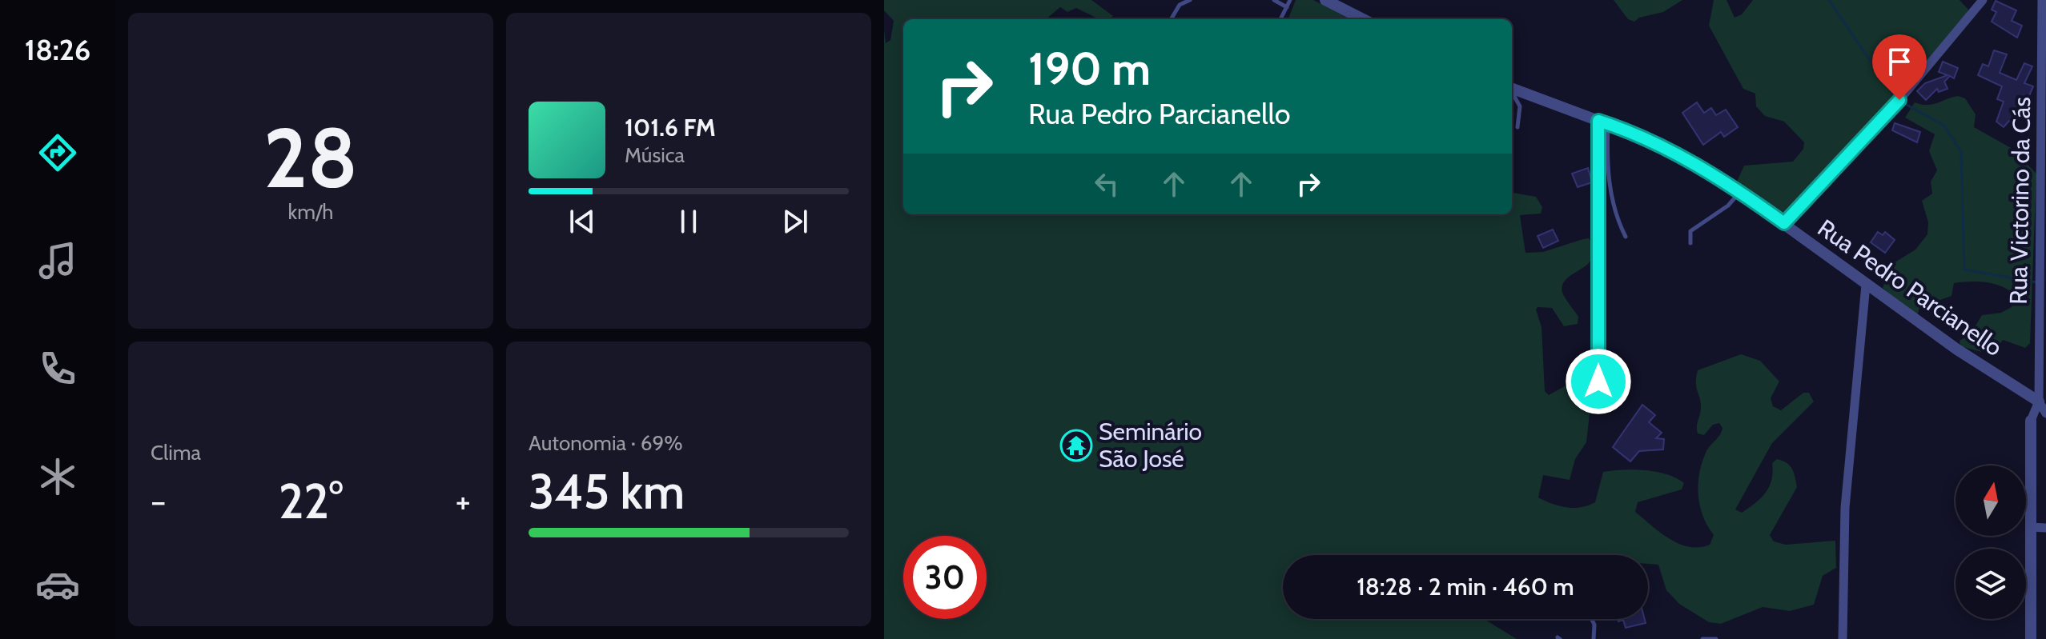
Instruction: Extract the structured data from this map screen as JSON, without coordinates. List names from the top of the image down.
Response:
{
  "streets": {
    "street": ["Rua Victorino da Cás", "Rua Pedro Parcianello"]
  },
  "crossings": [
    ["Rua Victorino da Cás", "Rua Pedro Parcianello"]
  ],
  "places": {
    "temple": ["Seminário São José"]
  },
  "north": "top",
  "page": {
    "tabs": "18:26",
    "tile": [
      ["28", "km/h"],
      "Clima",
      ["Autonomia · 69%", "345 km"]
    ],
    "turn": ["190 m", "Rua Pedro Parcianello"],
    "song": ["101.6 FM", "Música"],
    "heat": ["−", "22°", "+"],
    "limit": "30",
    "trip": "18:28 · 2 min · 460 m"
  }
}
